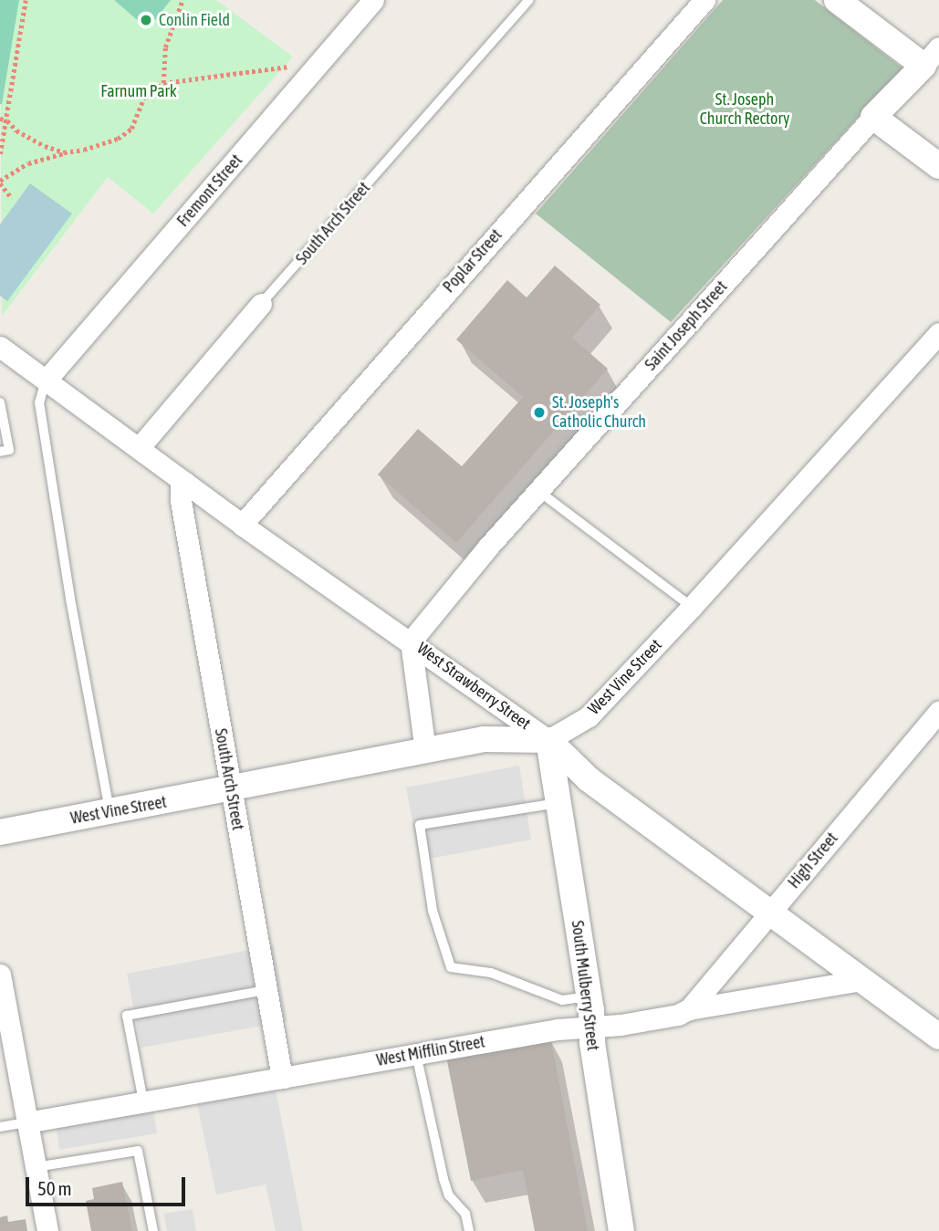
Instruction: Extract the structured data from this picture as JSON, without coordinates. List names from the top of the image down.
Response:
{
  "streets": {
    "street": [
      "Fremont Street",
      "South Arch Street",
      "Poplar Street",
      "Saint Joseph Street",
      "West Vine Street",
      "West Strawberry Street",
      "High Street",
      "South Mulberry Street",
      "West Mifflin Street"
    ]
  },
  "crossings": [
    ["Fremont Street", "West Strawberry Street"],
    ["South Arch Street", "West Vine Street"],
    ["South Arch Street", "West Strawberry Street"],
    ["South Arch Street", "West Mifflin Street"],
    ["Poplar Street", "West Strawberry Street"],
    ["Saint Joseph Street", "West Strawberry Street"],
    ["West Vine Street", "West Strawberry Street"],
    ["West Vine Street", "South Mulberry Street"],
    ["West Strawberry Street", "High Street"],
    ["West Strawberry Street", "South Mulberry Street"],
    ["West Strawberry Street", "West Mifflin Street"],
    ["High Street", "West Mifflin Street"],
    ["South Mulberry Street", "West Mifflin Street"]
  ],
  "parks": ["Farnum Park", "St. Joseph Church Rectory"],
  "places": ["Conlin Field", "St. Joseph's Catholic Church"],
  "scale_bar": "50 m"
}
